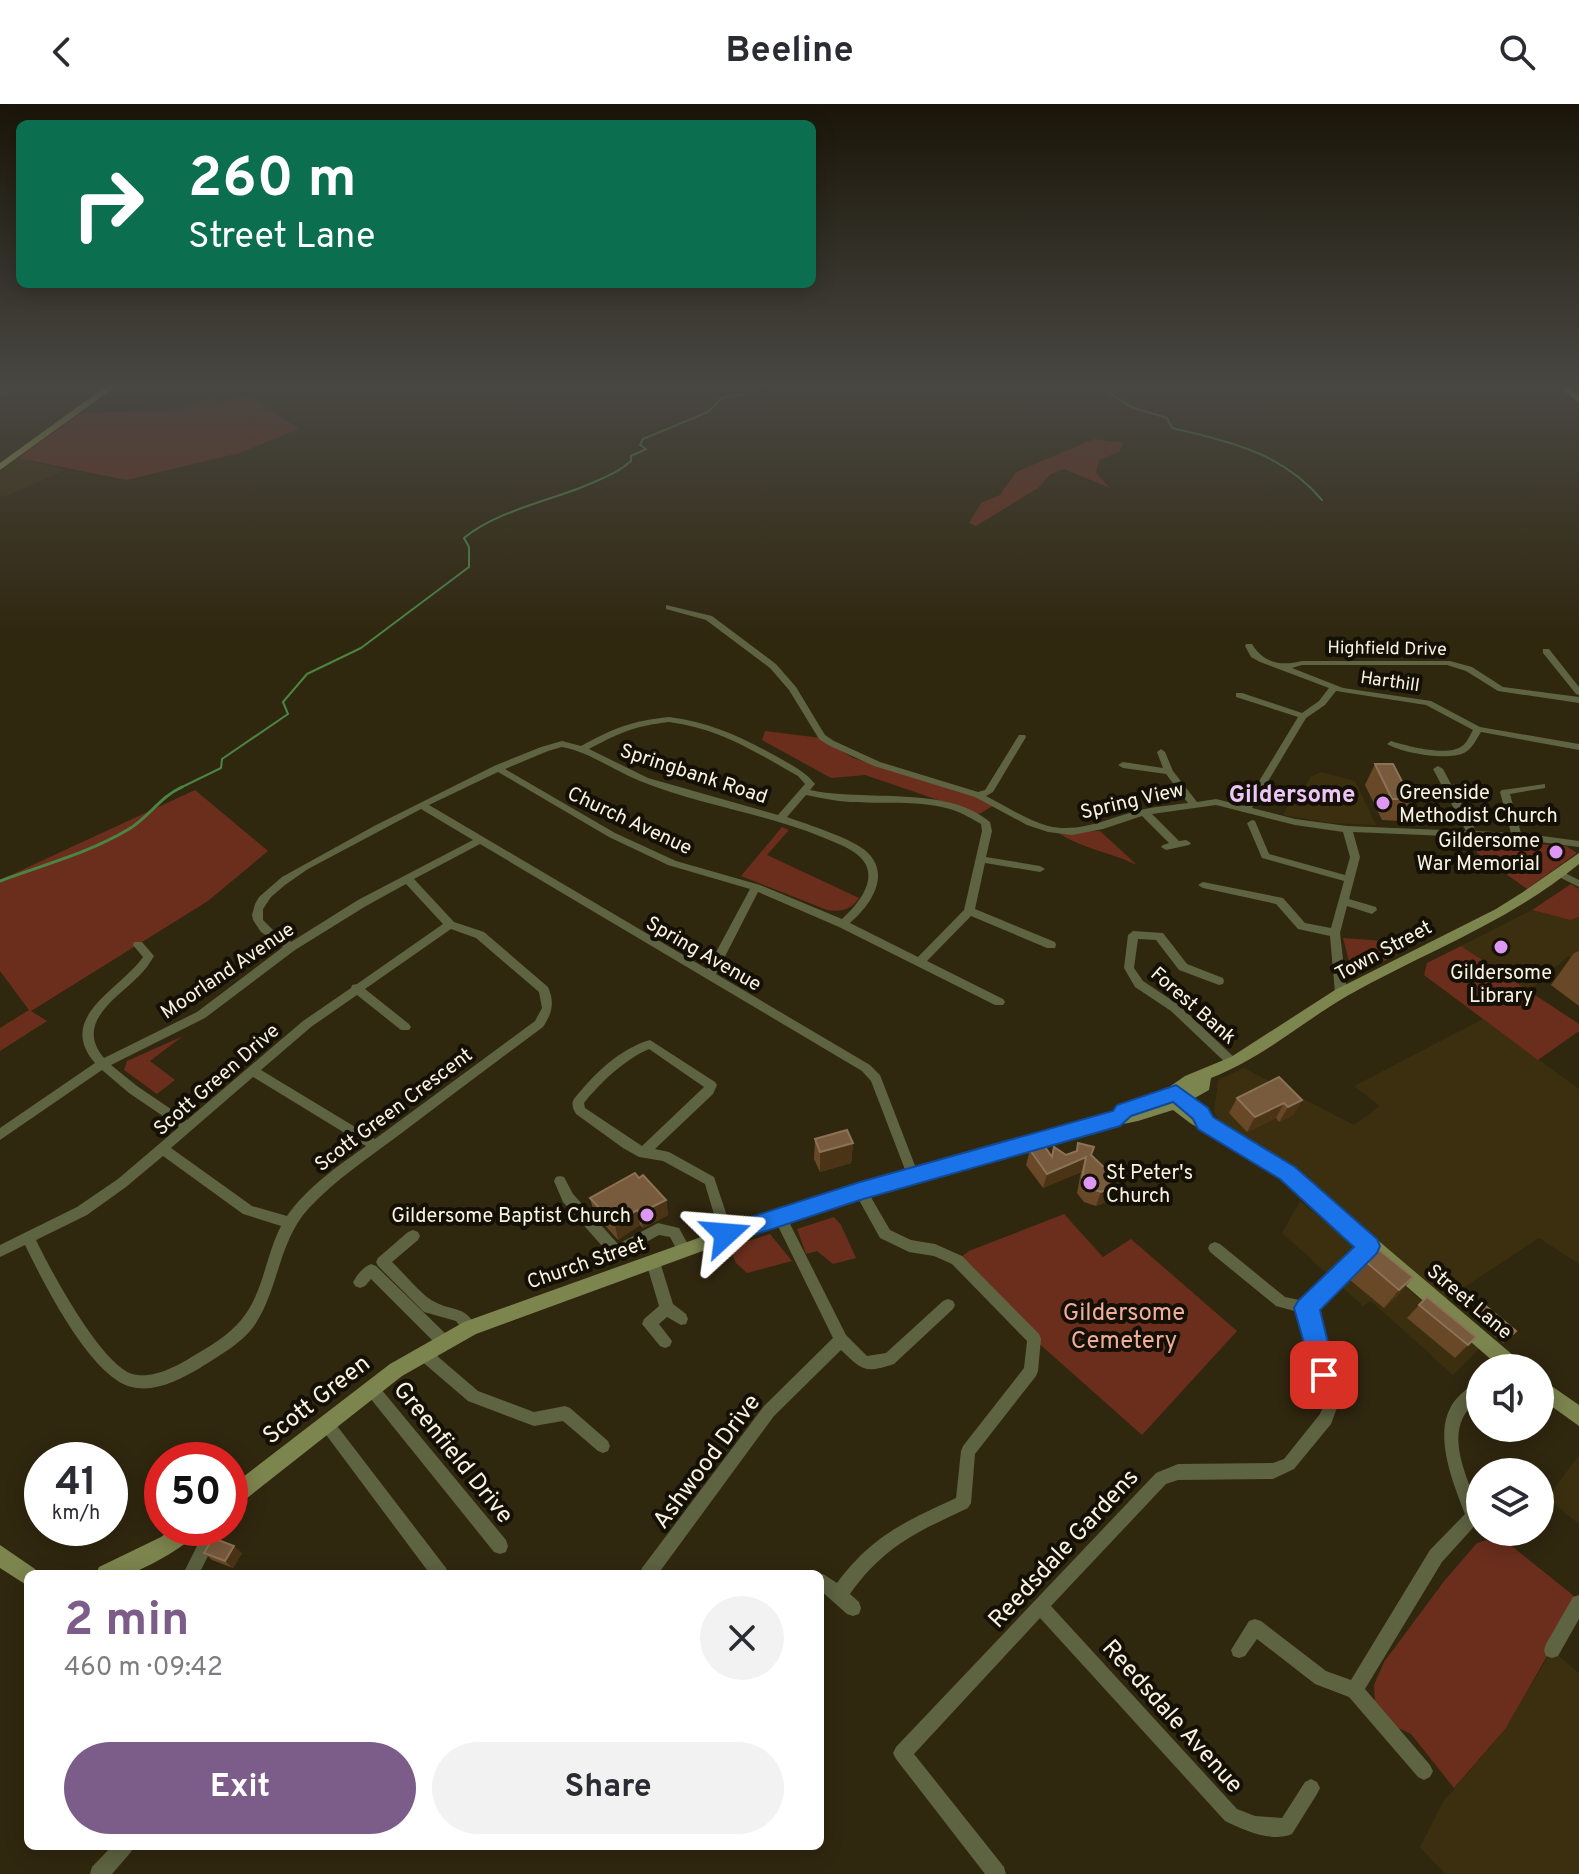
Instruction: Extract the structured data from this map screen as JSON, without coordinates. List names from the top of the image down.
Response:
{
  "streets": {
    "main road": [
      "Town Street",
      "Church Street",
      "Street Lane",
      "Scott Green"
    ],
    "street": [
      "Highfield Drive",
      "Harthill",
      "Springbank Road",
      "Spring View",
      "Church Avenue",
      "Spring Avenue",
      "Moorland Avenue",
      "Forest Bank",
      "Scott Green Drive",
      "Scott Green Crescent",
      "Greenfield Drive",
      "Ashwood Drive",
      "Reedsdale Gardens",
      "Reedsdale Avenue"
    ]
  },
  "crossings": [
    ["Highfield Drive", "Harthill"],
    ["Springbank Road", "Church Avenue"],
    ["Springbank Road", "Spring Avenue"],
    ["Springbank Road", "Moorland Avenue"],
    ["Town Street", "Forest Bank"],
    ["Town Street", "Church Street"],
    ["Town Street", "Street Lane"],
    ["Spring Avenue", "Moorland Avenue"],
    ["Spring Avenue", "Church Street"],
    ["Moorland Avenue", "Scott Green Crescent"],
    ["Scott Green Drive", "Scott Green Crescent"],
    ["Church Street", "Street Lane"],
    ["Church Street", "Scott Green"],
    ["Scott Green", "Greenfield Drive"],
    ["Reedsdale Gardens", "Reedsdale Avenue"]
  ],
  "districts": ["Gildersome"],
  "parks": ["Gildersome Cemetery"],
  "places": [
    "Greenside Methodist Church",
    "Gildersome War Memorial",
    "Gildersome Library",
    "St Peter's Church",
    "Gildersome Baptist Church"
  ],
  "page": {
    "header": "Beeline",
    "turn": ["260 m", "Street Lane"],
    "speed": "41 km/h",
    "limit": "50",
    "heading": ["2 min", "460 m · 09:42"],
    "buttons": ["Exit", "Share"]
  }
}
